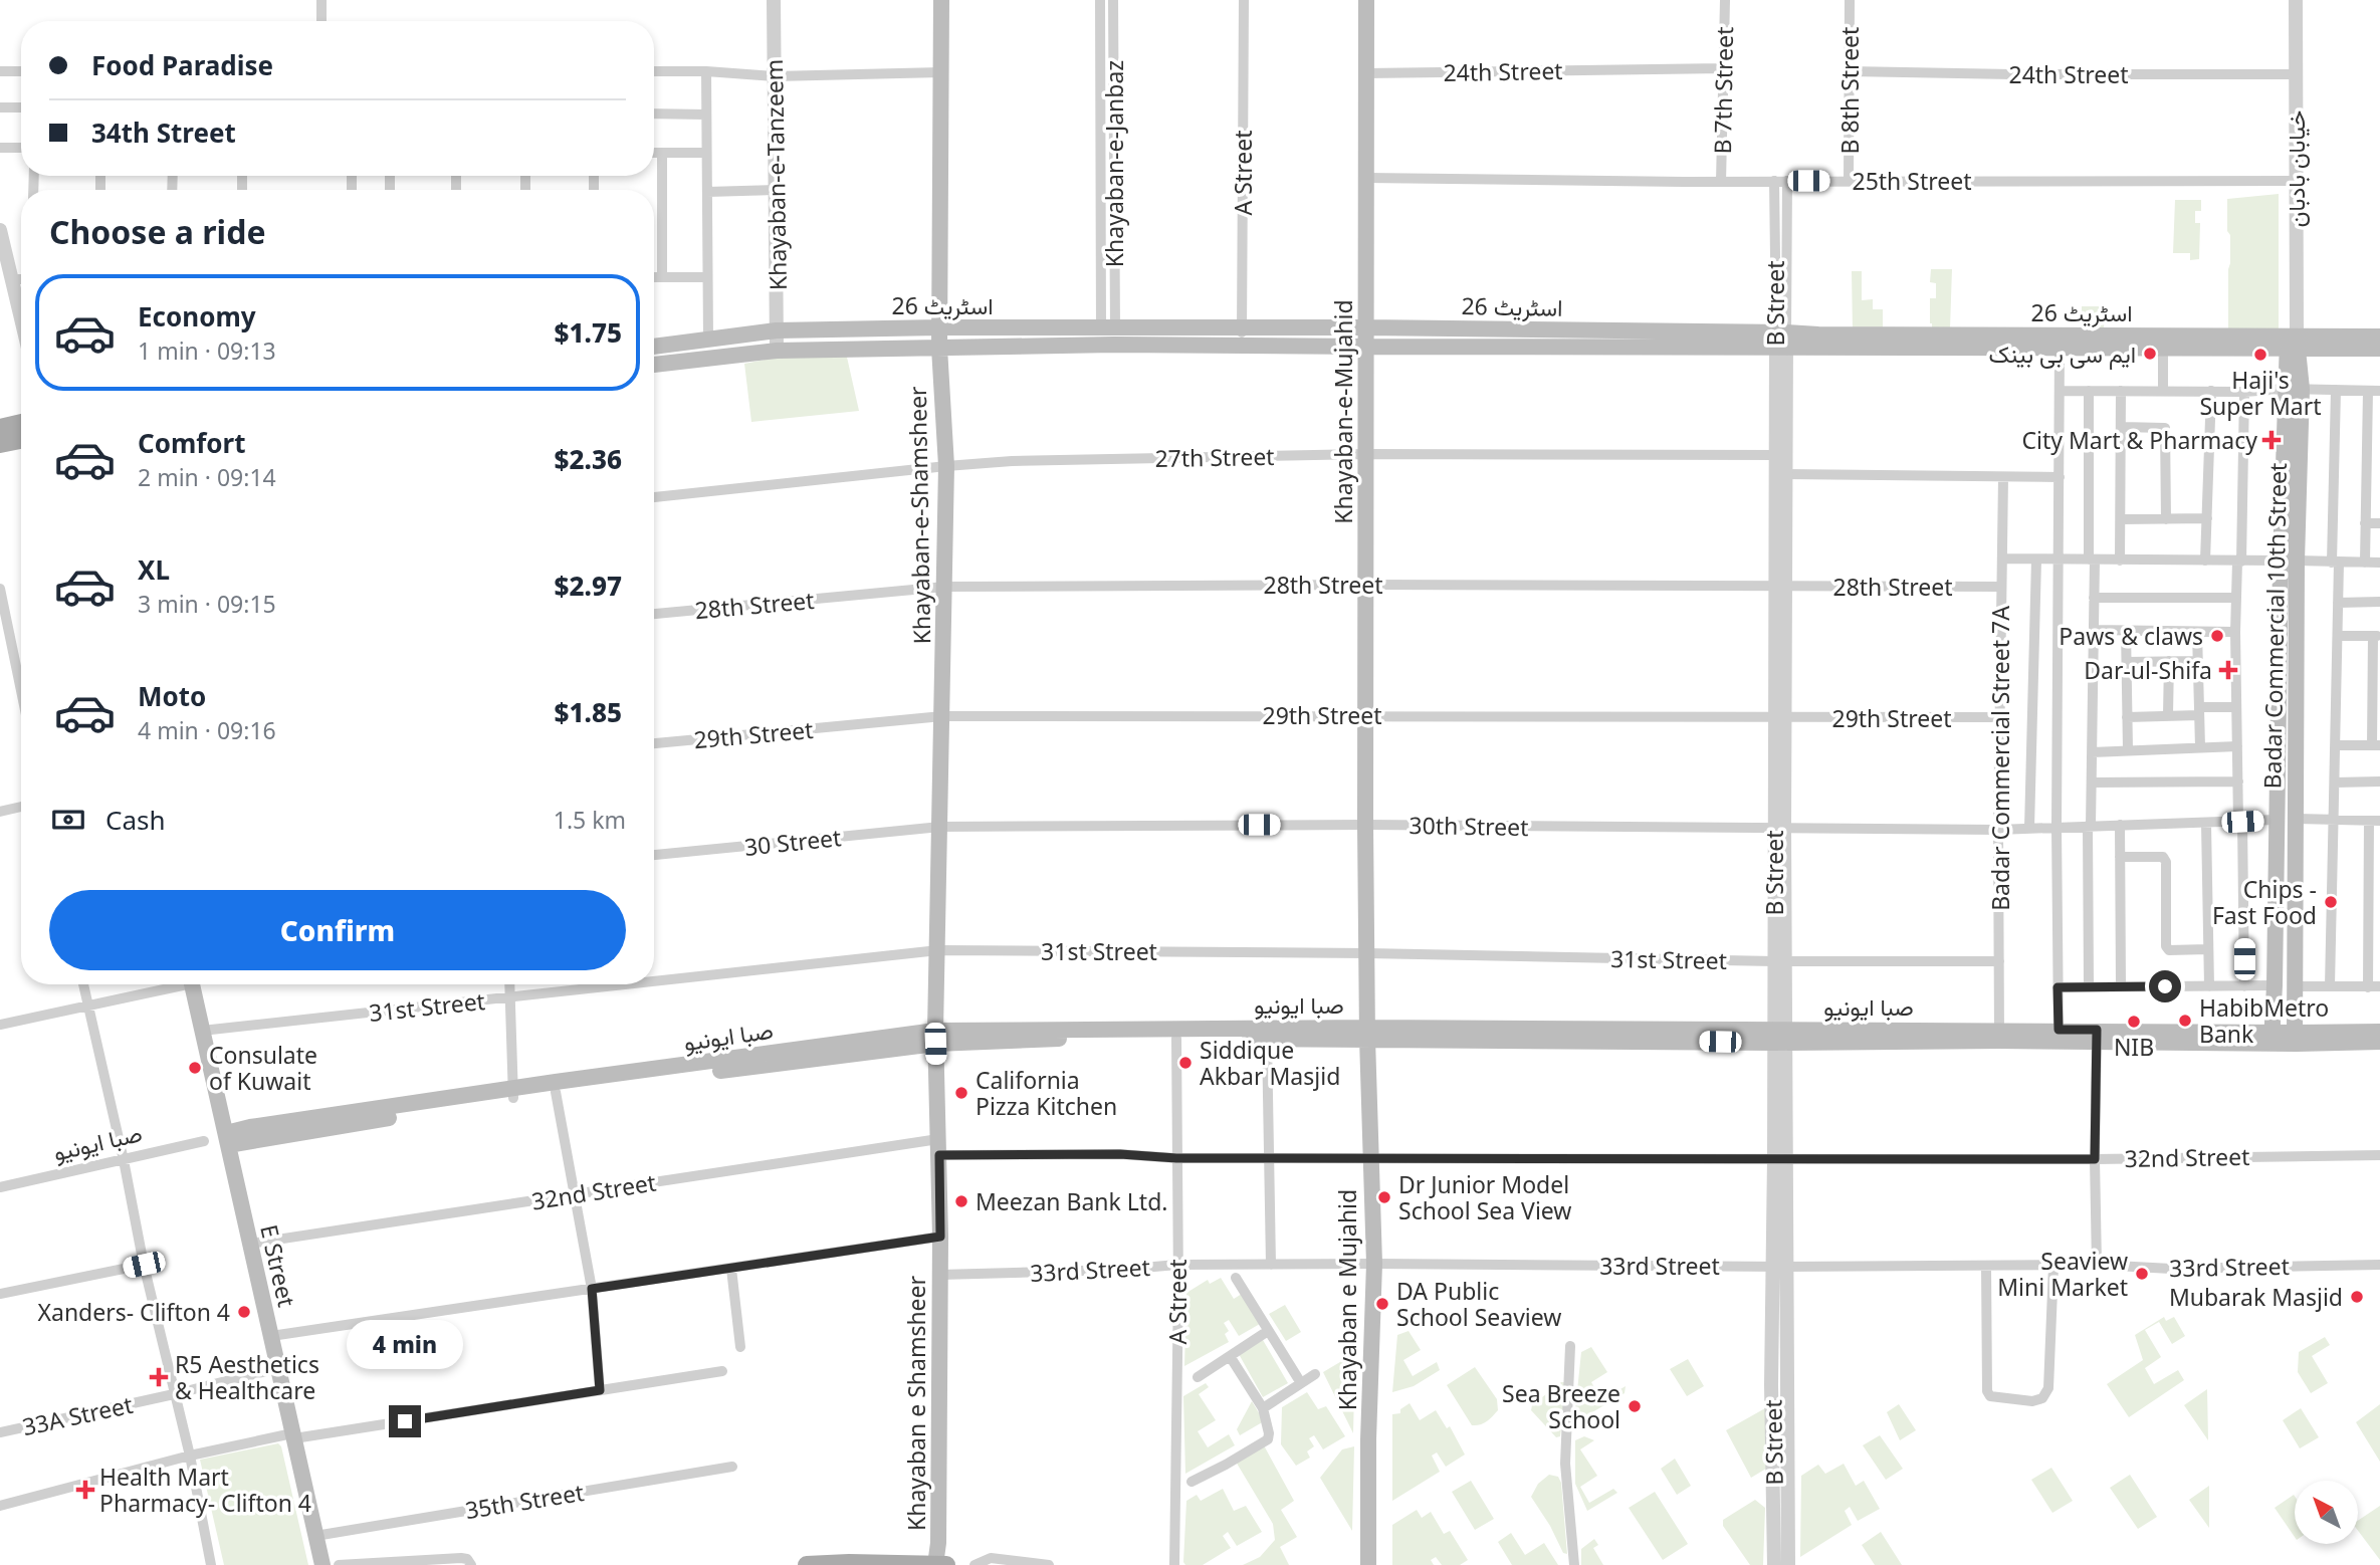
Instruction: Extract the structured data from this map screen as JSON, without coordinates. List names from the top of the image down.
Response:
{
  "streets": {
    "main road": [
      "اسٹریٹ 26",
      "Khayaban-e-Mujahid",
      "Khayaban-e-Shamsheer",
      "Badar Commercial 10th Street",
      "صبا ایونیو",
      "E Street",
      "Khayaban e Mujahid",
      "Khayaban e Shamsheer"
    ],
    "street": [
      "24th Street",
      "B 7th Street",
      "B 8th Street",
      "Khayaban-e-Janbaz",
      "خیابان بادبان",
      "A Street",
      "Khayaban-e-Tanzeem",
      "25th Street",
      "B Street",
      "27th Street",
      "28th Street",
      "29th Street",
      "Badar Commercial Street 7A",
      "30th Street",
      "30 Street",
      "31st Street",
      "32nd Street",
      "33rd Street",
      "33A Street",
      "35th Street"
    ]
  },
  "crossings": [
    ["24th Street", "B 7th Street"],
    ["24th Street", "B 8th Street"],
    ["24th Street", "خیابان بادبان"],
    ["24th Street", "Khayaban-e-Mujahid"],
    ["B 7th Street", "25th Street"],
    ["B 8th Street", "25th Street"],
    ["Khayaban-e-Janbaz", "اسٹریٹ 26"],
    ["خیابان بادبان", "25th Street"],
    ["خیابان بادبان", "اسٹریٹ 26"],
    ["خیابان بادبان", "Badar Commercial 10th Street"],
    ["A Street", "اسٹریٹ 26"],
    ["A Street", "صبا ایونیو"],
    ["A Street", "32nd Street"],
    ["A Street", "33rd Street"],
    ["Khayaban-e-Tanzeem", "اسٹریٹ 26"],
    ["25th Street", "B Street"],
    ["25th Street", "Khayaban-e-Mujahid"],
    ["B Street", "اسٹریٹ 26"],
    ["B Street", "27th Street"],
    ["B Street", "28th Street"],
    ["B Street", "29th Street"],
    ["B Street", "30th Street"],
    ["B Street", "31st Street"],
    ["B Street", "صبا ایونیو"],
    ["B Street", "32nd Street"],
    ["B Street", "33rd Street"],
    ["اسٹریٹ 26", "Khayaban-e-Mujahid"],
    ["اسٹریٹ 26", "Khayaban-e-Shamsheer"],
    ["اسٹریٹ 26", "Badar Commercial 10th Street"],
    ["Khayaban-e-Mujahid", "27th Street"],
    ["Khayaban-e-Mujahid", "28th Street"],
    ["Khayaban-e-Mujahid", "29th Street"],
    ["Khayaban-e-Mujahid", "30th Street"],
    ["Khayaban-e-Mujahid", "Khayaban e Mujahid"],
    ["27th Street", "Khayaban-e-Shamsheer"],
    ["Khayaban-e-Shamsheer", "28th Street"],
    ["Khayaban-e-Shamsheer", "29th Street"],
    ["Khayaban-e-Shamsheer", "30th Street"],
    ["Khayaban-e-Shamsheer", "30 Street"],
    ["Khayaban-e-Shamsheer", "31st Street"],
    ["Khayaban-e-Shamsheer", "صبا ایونیو"],
    ["Khayaban-e-Shamsheer", "Khayaban e Shamsheer"],
    ["28th Street", "Badar Commercial Street 7A"],
    ["Badar Commercial 10th Street", "30th Street"],
    ["Badar Commercial 10th Street", "صبا ایونیو"],
    ["29th Street", "Badar Commercial Street 7A"],
    ["Badar Commercial Street 7A", "30th Street"],
    ["Badar Commercial Street 7A", "31st Street"],
    ["Badar Commercial Street 7A", "صبا ایونیو"],
    ["30th Street", "30 Street"],
    ["30th Street", "Khayaban e Mujahid"],
    ["31st Street", "E Street"],
    ["31st Street", "Khayaban e Mujahid"],
    ["صبا ایونیو", "E Street"],
    ["صبا ایونیو", "Khayaban e Mujahid"],
    ["صبا ایونیو", "Khayaban e Shamsheer"],
    ["32nd Street", "E Street"],
    ["32nd Street", "Khayaban e Mujahid"],
    ["32nd Street", "Khayaban e Shamsheer"],
    ["E Street", "33A Street"],
    ["E Street", "35th Street"],
    ["33rd Street", "Khayaban e Mujahid"],
    ["33rd Street", "Khayaban e Shamsheer"]
  ],
  "places": {
    "other": [
      "ایم سی بی بینک",
      "Haji's Super Mart",
      "Paws & claws",
      "Chips - Fast Food",
      "HabibMetro Bank",
      "NIB",
      "Siddique Akbar Masjid",
      "Consulate of Kuwait",
      "California Pizza Kitchen",
      "Dr Junior Model School Sea View",
      "Meezan Bank Ltd.",
      "Seaview Mini Market",
      "Mubarak Masjid",
      "DA Public School Seaview",
      "Xanders- Clifton 4",
      "Sea Breeze School"
    ],
    "health": [
      "City Mart & Pharmacy",
      "Dar-ul-Shifa",
      "R5 Aesthetics & Healthcare",
      "Health Mart Pharmacy- Clifton 4"
    ]
  },
  "north": "top left",
  "page": {
    "banner": ["Food Paradise", "34th Street"],
    "heading": "Choose a ride",
    "list": [
      {
        "name": "Economy",
        "note": "1 min · 09:13",
        "value": "$1.75"
      },
      {
        "name": "Comfort",
        "note": "2 min · 09:14",
        "value": "$2.36"
      },
      {
        "name": "XL",
        "note": "3 min · 09:15",
        "value": "$2.97"
      },
      {
        "name": "Moto",
        "note": "4 min · 09:16",
        "value": "$1.85"
      }
    ],
    "pay": ["Cash", "1.5 km"],
    "buttons": "Confirm",
    "bubble": "4 min"
  }
}
